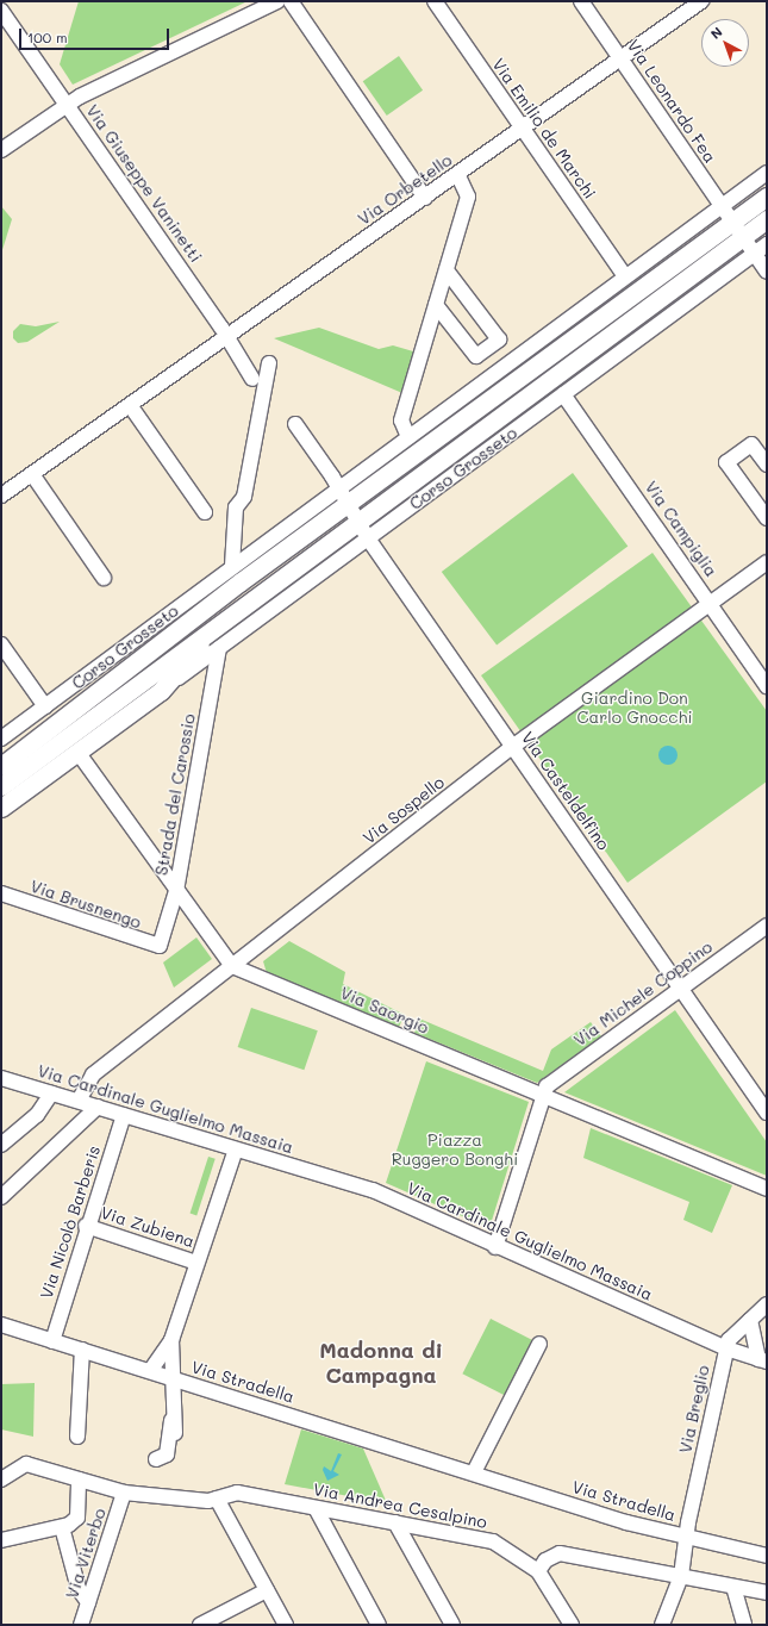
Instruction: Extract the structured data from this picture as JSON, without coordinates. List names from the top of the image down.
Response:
{
  "streets": {
    "main road": ["Corso Grosseto"],
    "street": [
      "Via Leonardo Fea",
      "Via Emilio de Marchi",
      "Via Giuseppe Vaninetti",
      "Via Orbetello",
      "Via Campiglia",
      "Via Casteldelfino",
      "Strada del Carossio",
      "Via Sospello",
      "Via Brusnengo",
      "Via Michele Coppino",
      "Via Saorgio",
      "Via Cardinale Guglielmo Massaia",
      "Via Nicolò Barberis",
      "Via Zubiena",
      "Via Stradella",
      "Via Breglio",
      "Via Andrea Cesalpino",
      "Via Viterbo"
    ]
  },
  "crossings": [
    ["Via Leonardo Fea", "Via Orbetello"],
    ["Via Leonardo Fea", "Corso Grosseto"],
    ["Via Emilio de Marchi", "Via Orbetello"],
    ["Via Emilio de Marchi", "Corso Grosseto"],
    ["Via Giuseppe Vaninetti", "Via Orbetello"],
    ["Corso Grosseto", "Via Campiglia"],
    ["Corso Grosseto", "Via Casteldelfino"],
    ["Corso Grosseto", "Strada del Carossio"],
    ["Via Campiglia", "Via Sospello"],
    ["Via Casteldelfino", "Via Sospello"],
    ["Via Casteldelfino", "Via Michele Coppino"],
    ["Strada del Carossio", "Via Brusnengo"],
    ["Via Sospello", "Via Saorgio"],
    ["Via Sospello", "Via Cardinale Guglielmo Massaia"],
    ["Via Michele Coppino", "Via Saorgio"],
    ["Via Cardinale Guglielmo Massaia", "Via Nicolò Barberis"],
    ["Via Cardinale Guglielmo Massaia", "Via Breglio"],
    ["Via Nicolò Barberis", "Via Zubiena"],
    ["Via Nicolò Barberis", "Via Stradella"],
    ["Via Stradella", "Via Breglio"]
  ],
  "districts": ["Madonna di Campagna"],
  "parks": ["Giardino Don Carlo Gnocchi", "Piazza Ruggero Bonghi"],
  "scale_bar": "100 m",
  "north": "top left"
}
